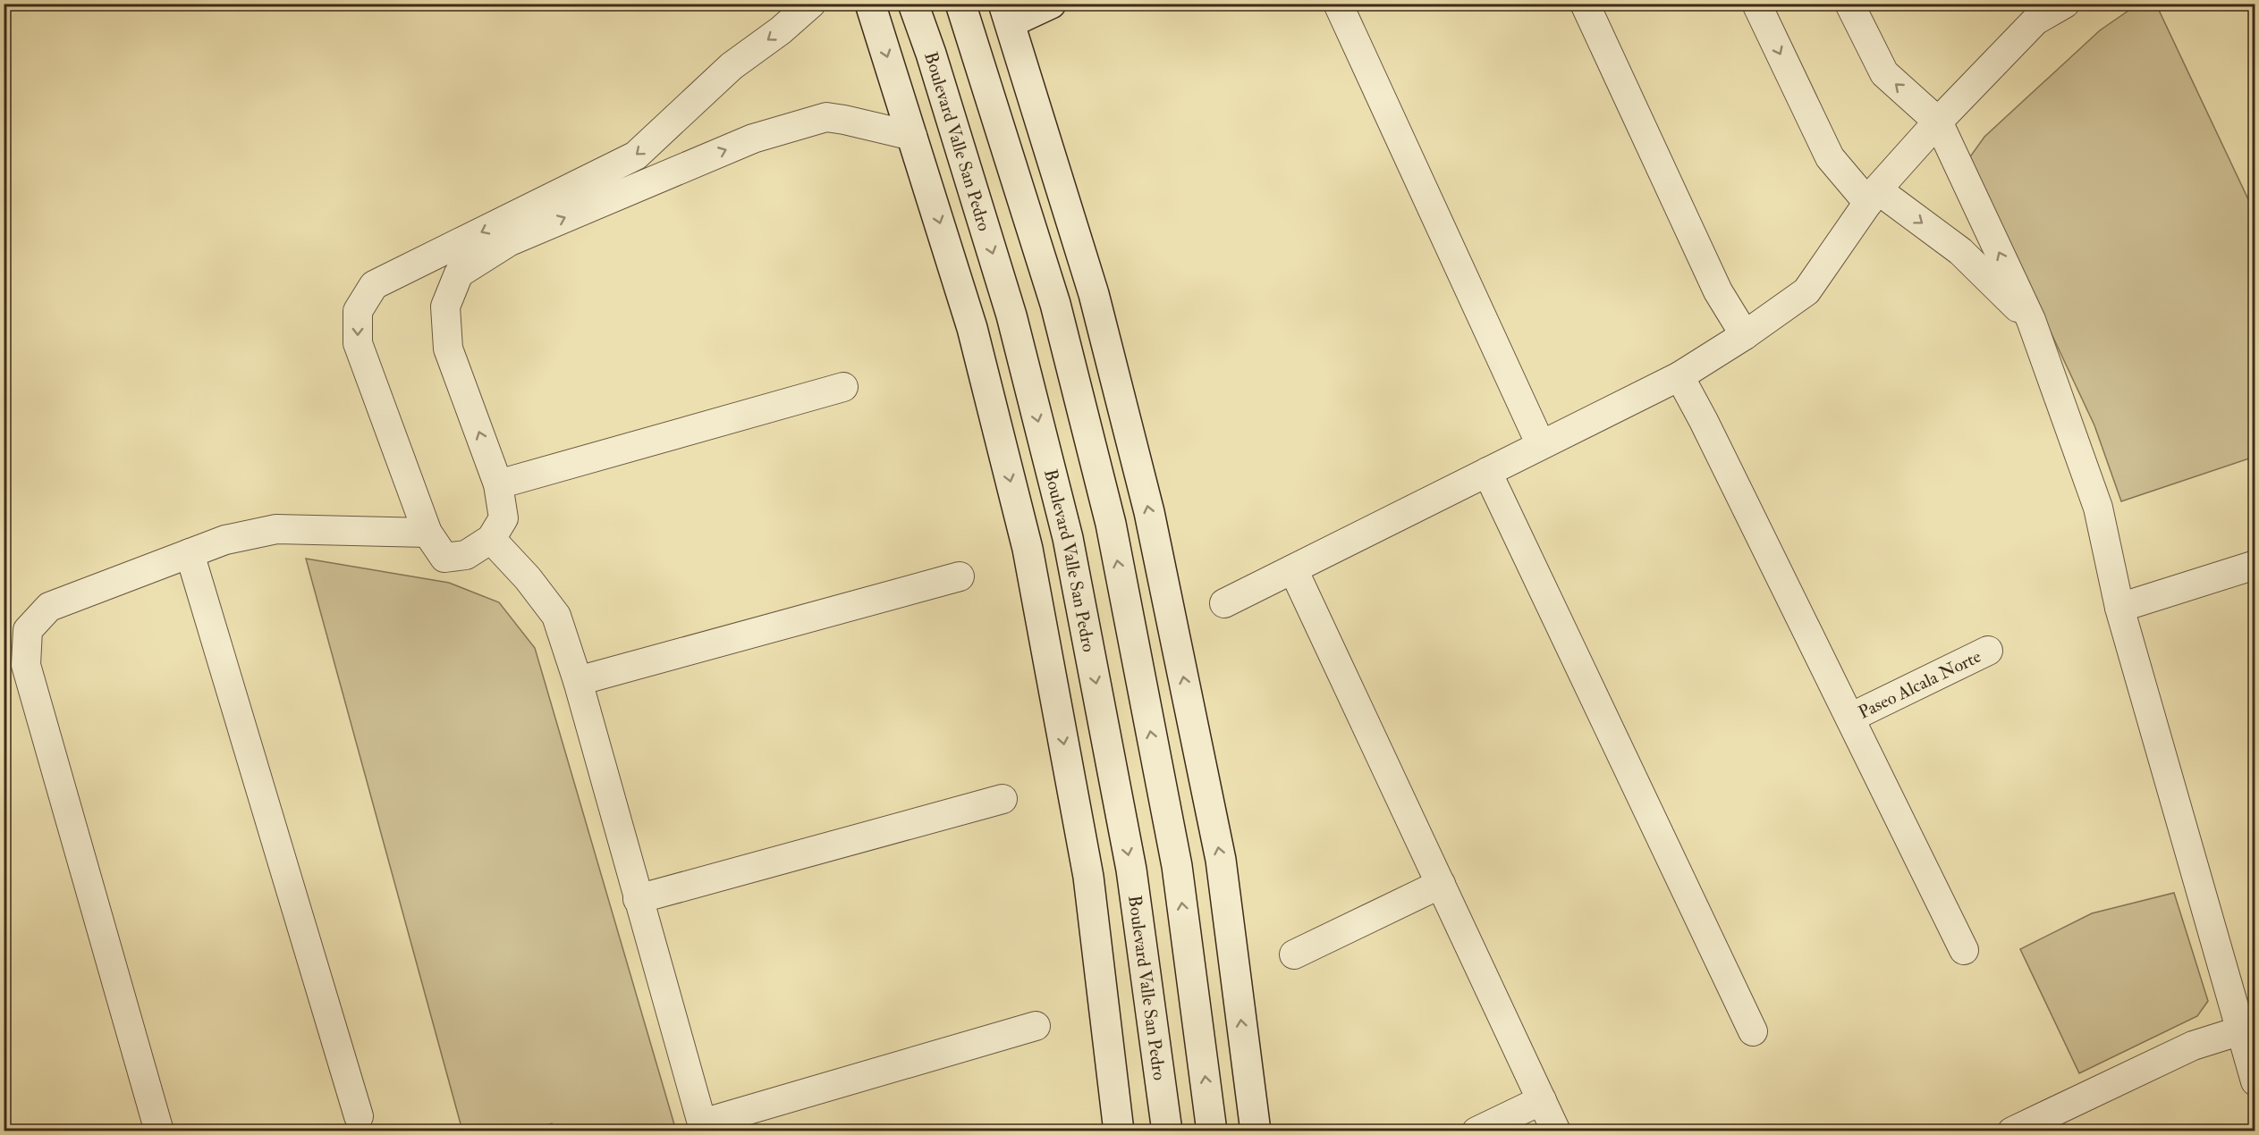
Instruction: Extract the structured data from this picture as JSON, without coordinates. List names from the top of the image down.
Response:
{
  "streets": {
    "main road": ["Boulevard Valle San Pedro"],
    "street": ["Paseo Alcala Norte"]
  }
}
